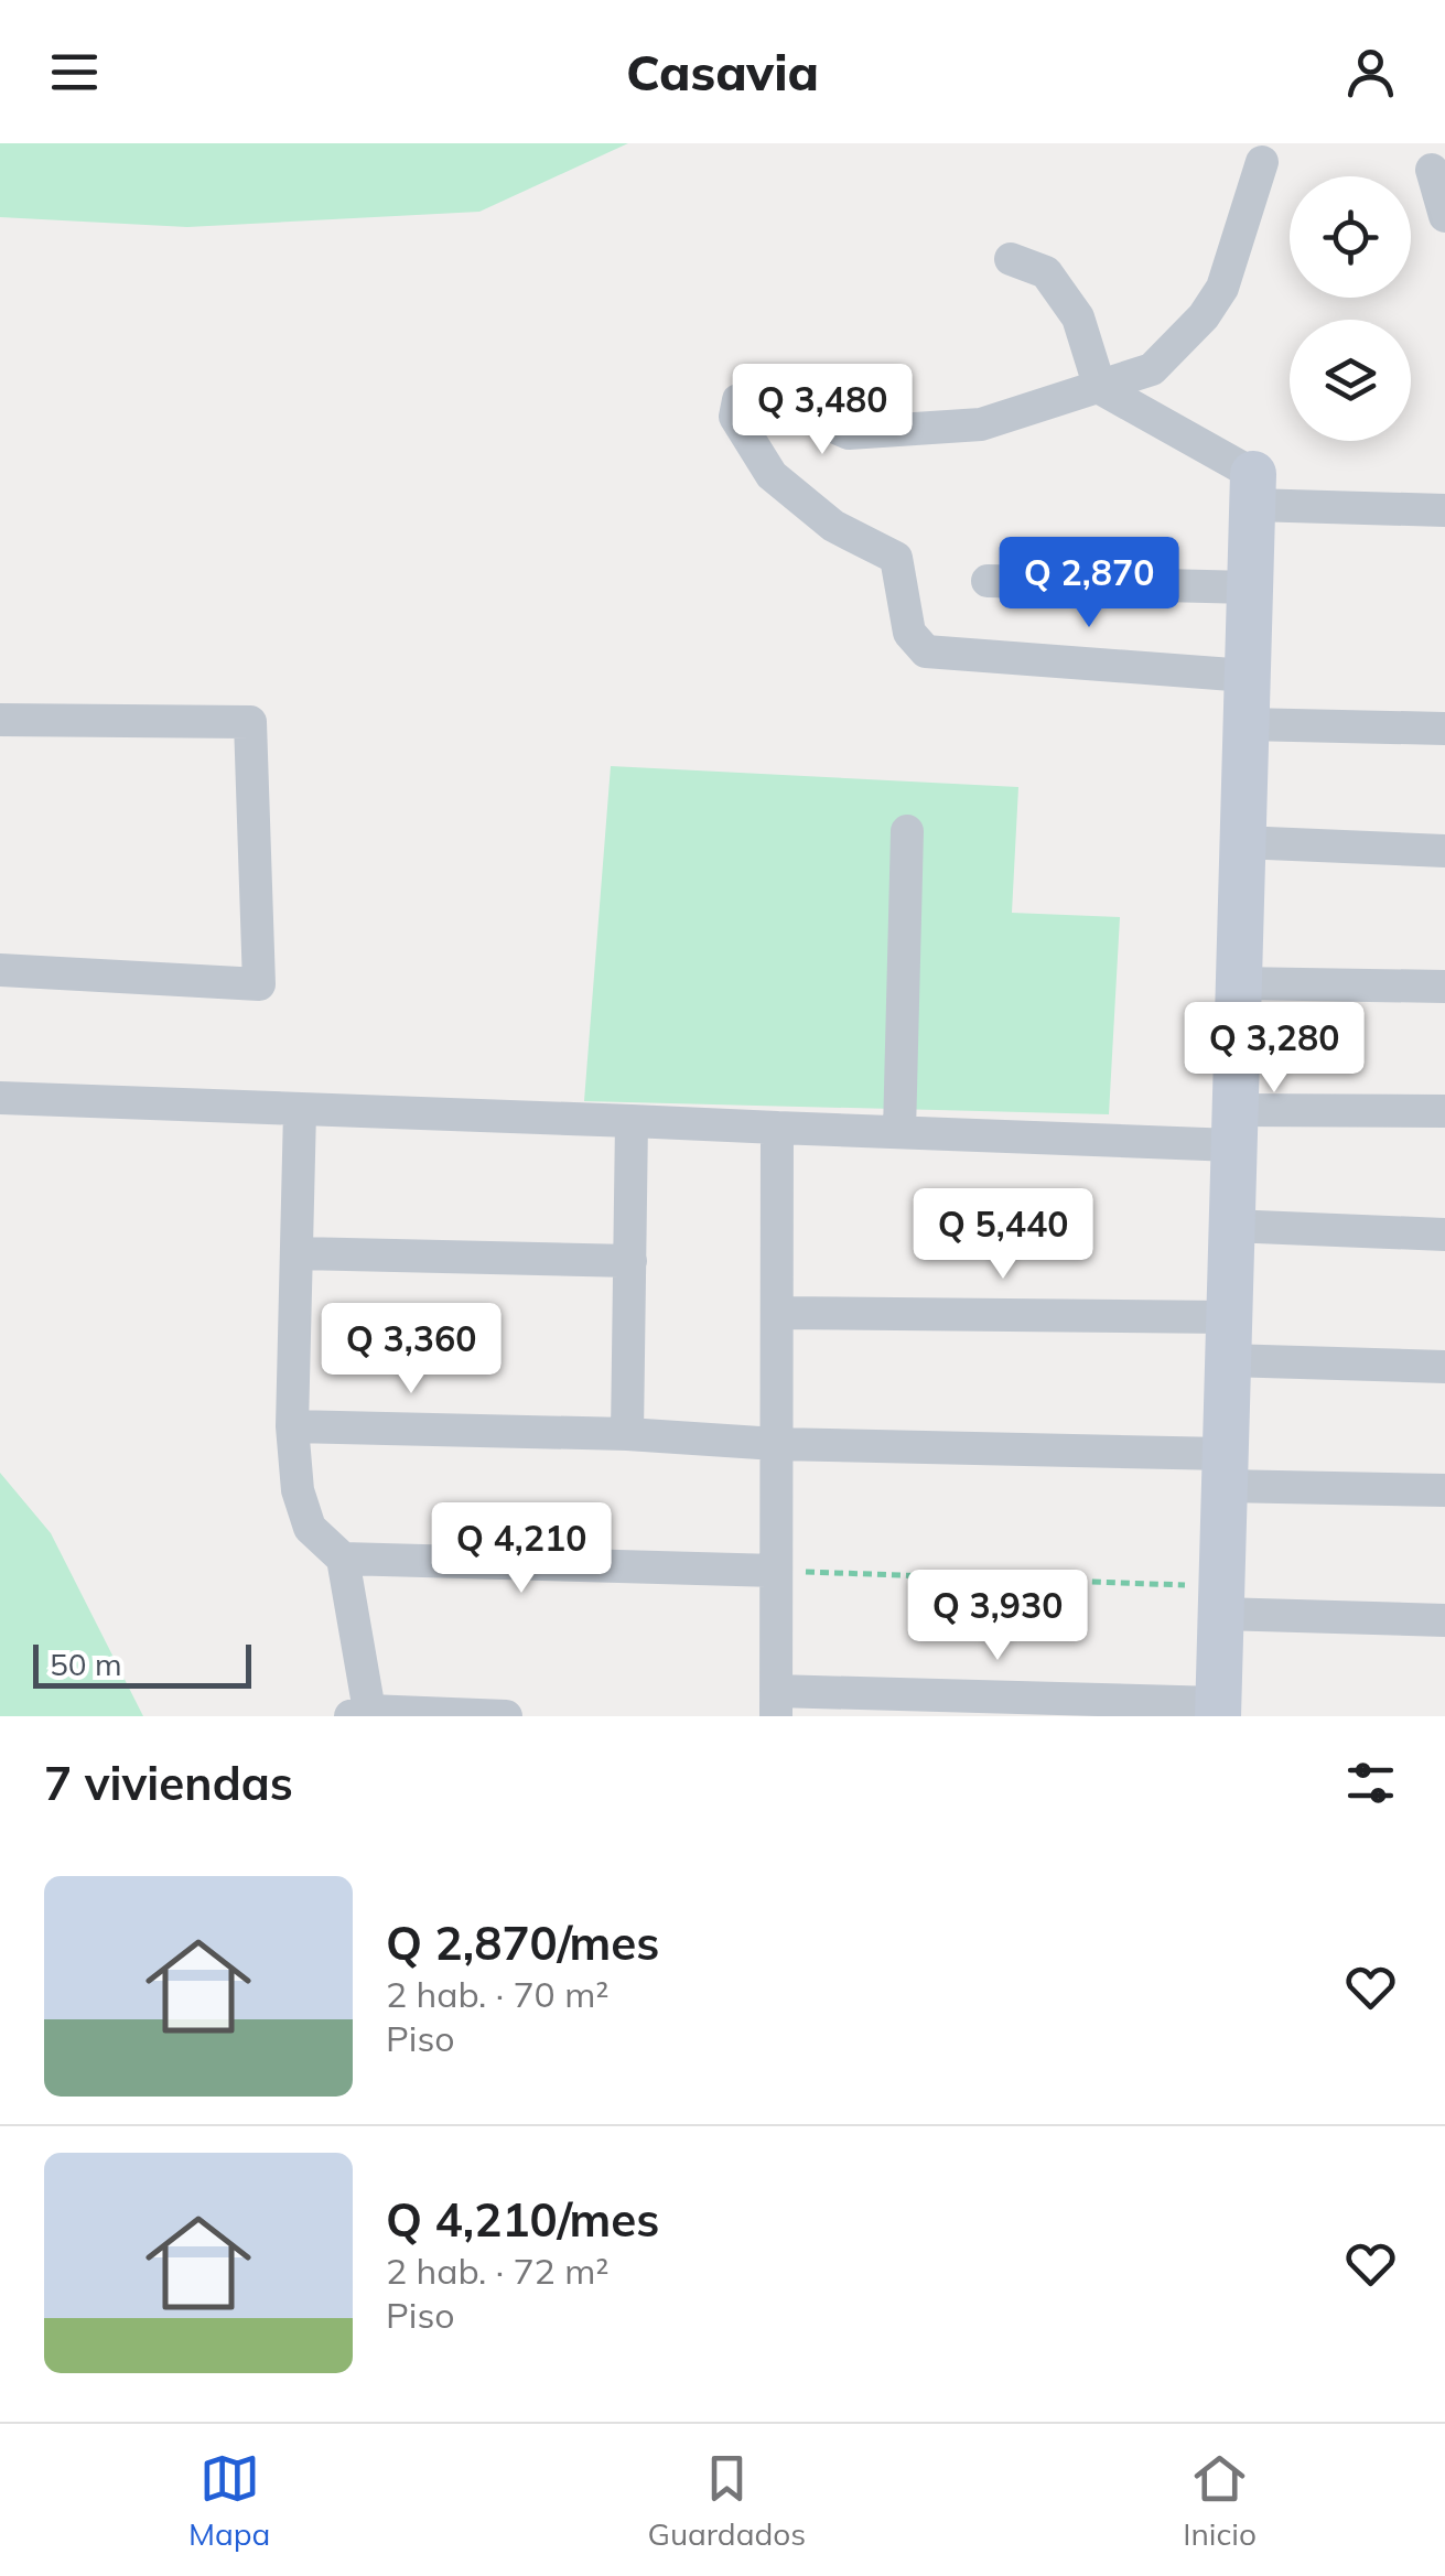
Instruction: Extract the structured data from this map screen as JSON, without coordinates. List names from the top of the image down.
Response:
{
  "scale_bar": "50 m",
  "page": {
    "header": "Casavia",
    "price": [
      "Q 3,480",
      "Q 2,870",
      "Q 3,280",
      "Q 5,440",
      "Q 3,360",
      "Q 4,210",
      "Q 3,930"
    ],
    "scale": "50 m",
    "heading": "7 viviendas",
    "list": [
      {
        "name": "Q 2,870/mes",
        "note": "2 hab. · 70 m² · Piso"
      },
      {
        "name": "Q 4,210/mes",
        "note": "2 hab. · 72 m² · Piso"
      }
    ],
    "tabs": ["Mapa", "Guardados", "Inicio"]
  }
}
